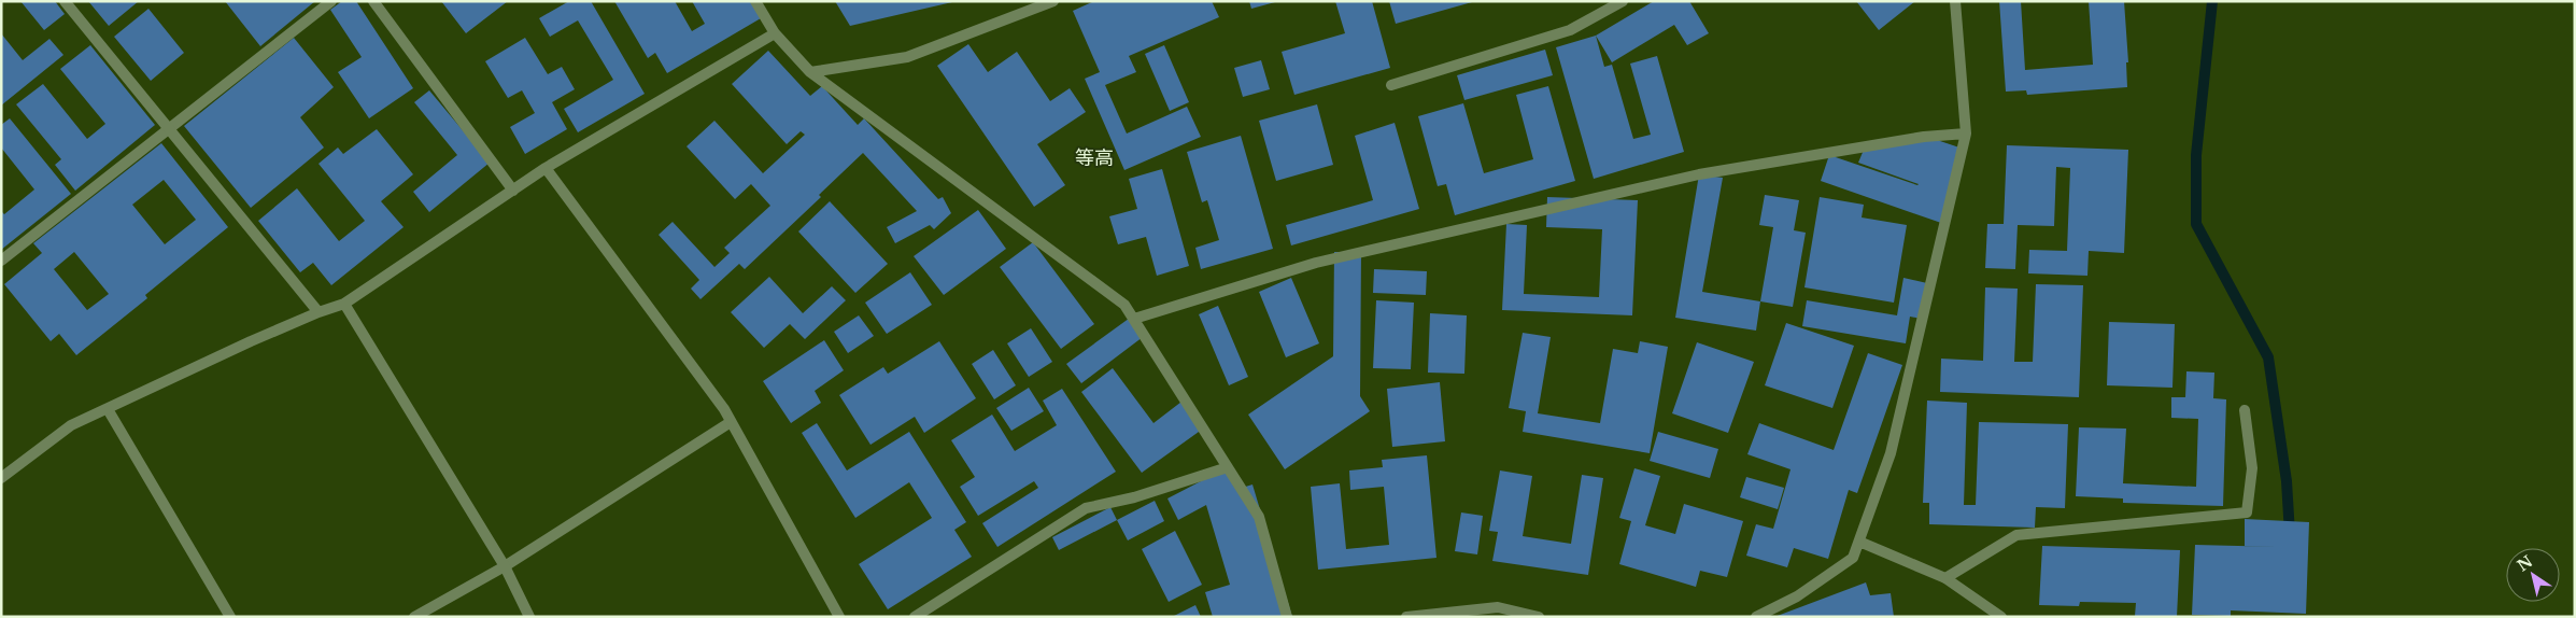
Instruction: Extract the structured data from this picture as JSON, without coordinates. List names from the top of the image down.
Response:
{
  "districts": ["等高"],
  "north": "top left"
}
